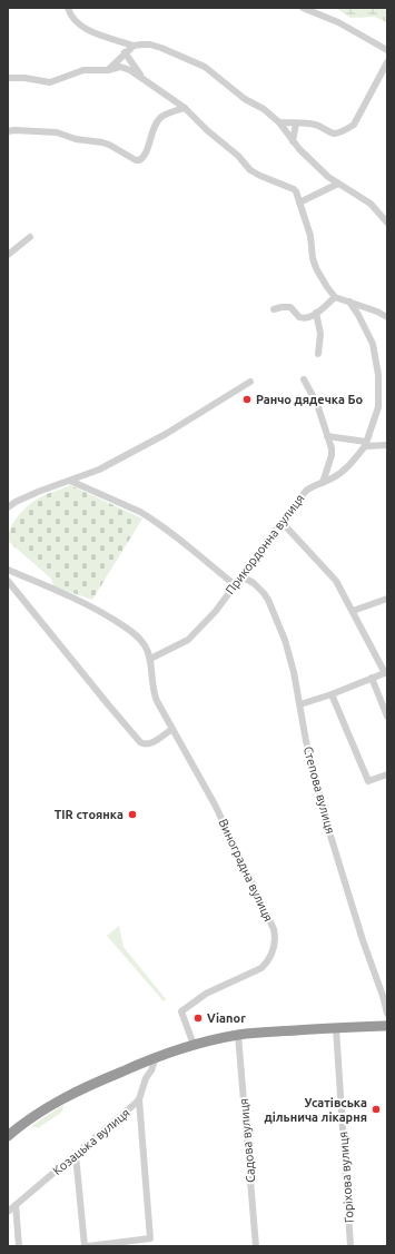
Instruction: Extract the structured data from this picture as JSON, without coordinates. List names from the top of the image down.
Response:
{
  "streets": {
    "street": [
      "Прикордонна вулиця",
      "Степова вулиця",
      "Виноградна вулиця",
      "Садова вулиця",
      "Козацька вулиця",
      "Горіхова вулиця"
    ]
  },
  "crossings": [
    ["Прикордонна вулиця", "Степова вулиця"],
    ["Прикордонна вулиця", "Виноградна вулиця"]
  ],
  "places": [
    "Ранчо дядечка Бо",
    "TIR стоянка",
    "Vianor",
    "Усатівська дільнича лікарня"
  ]
}
